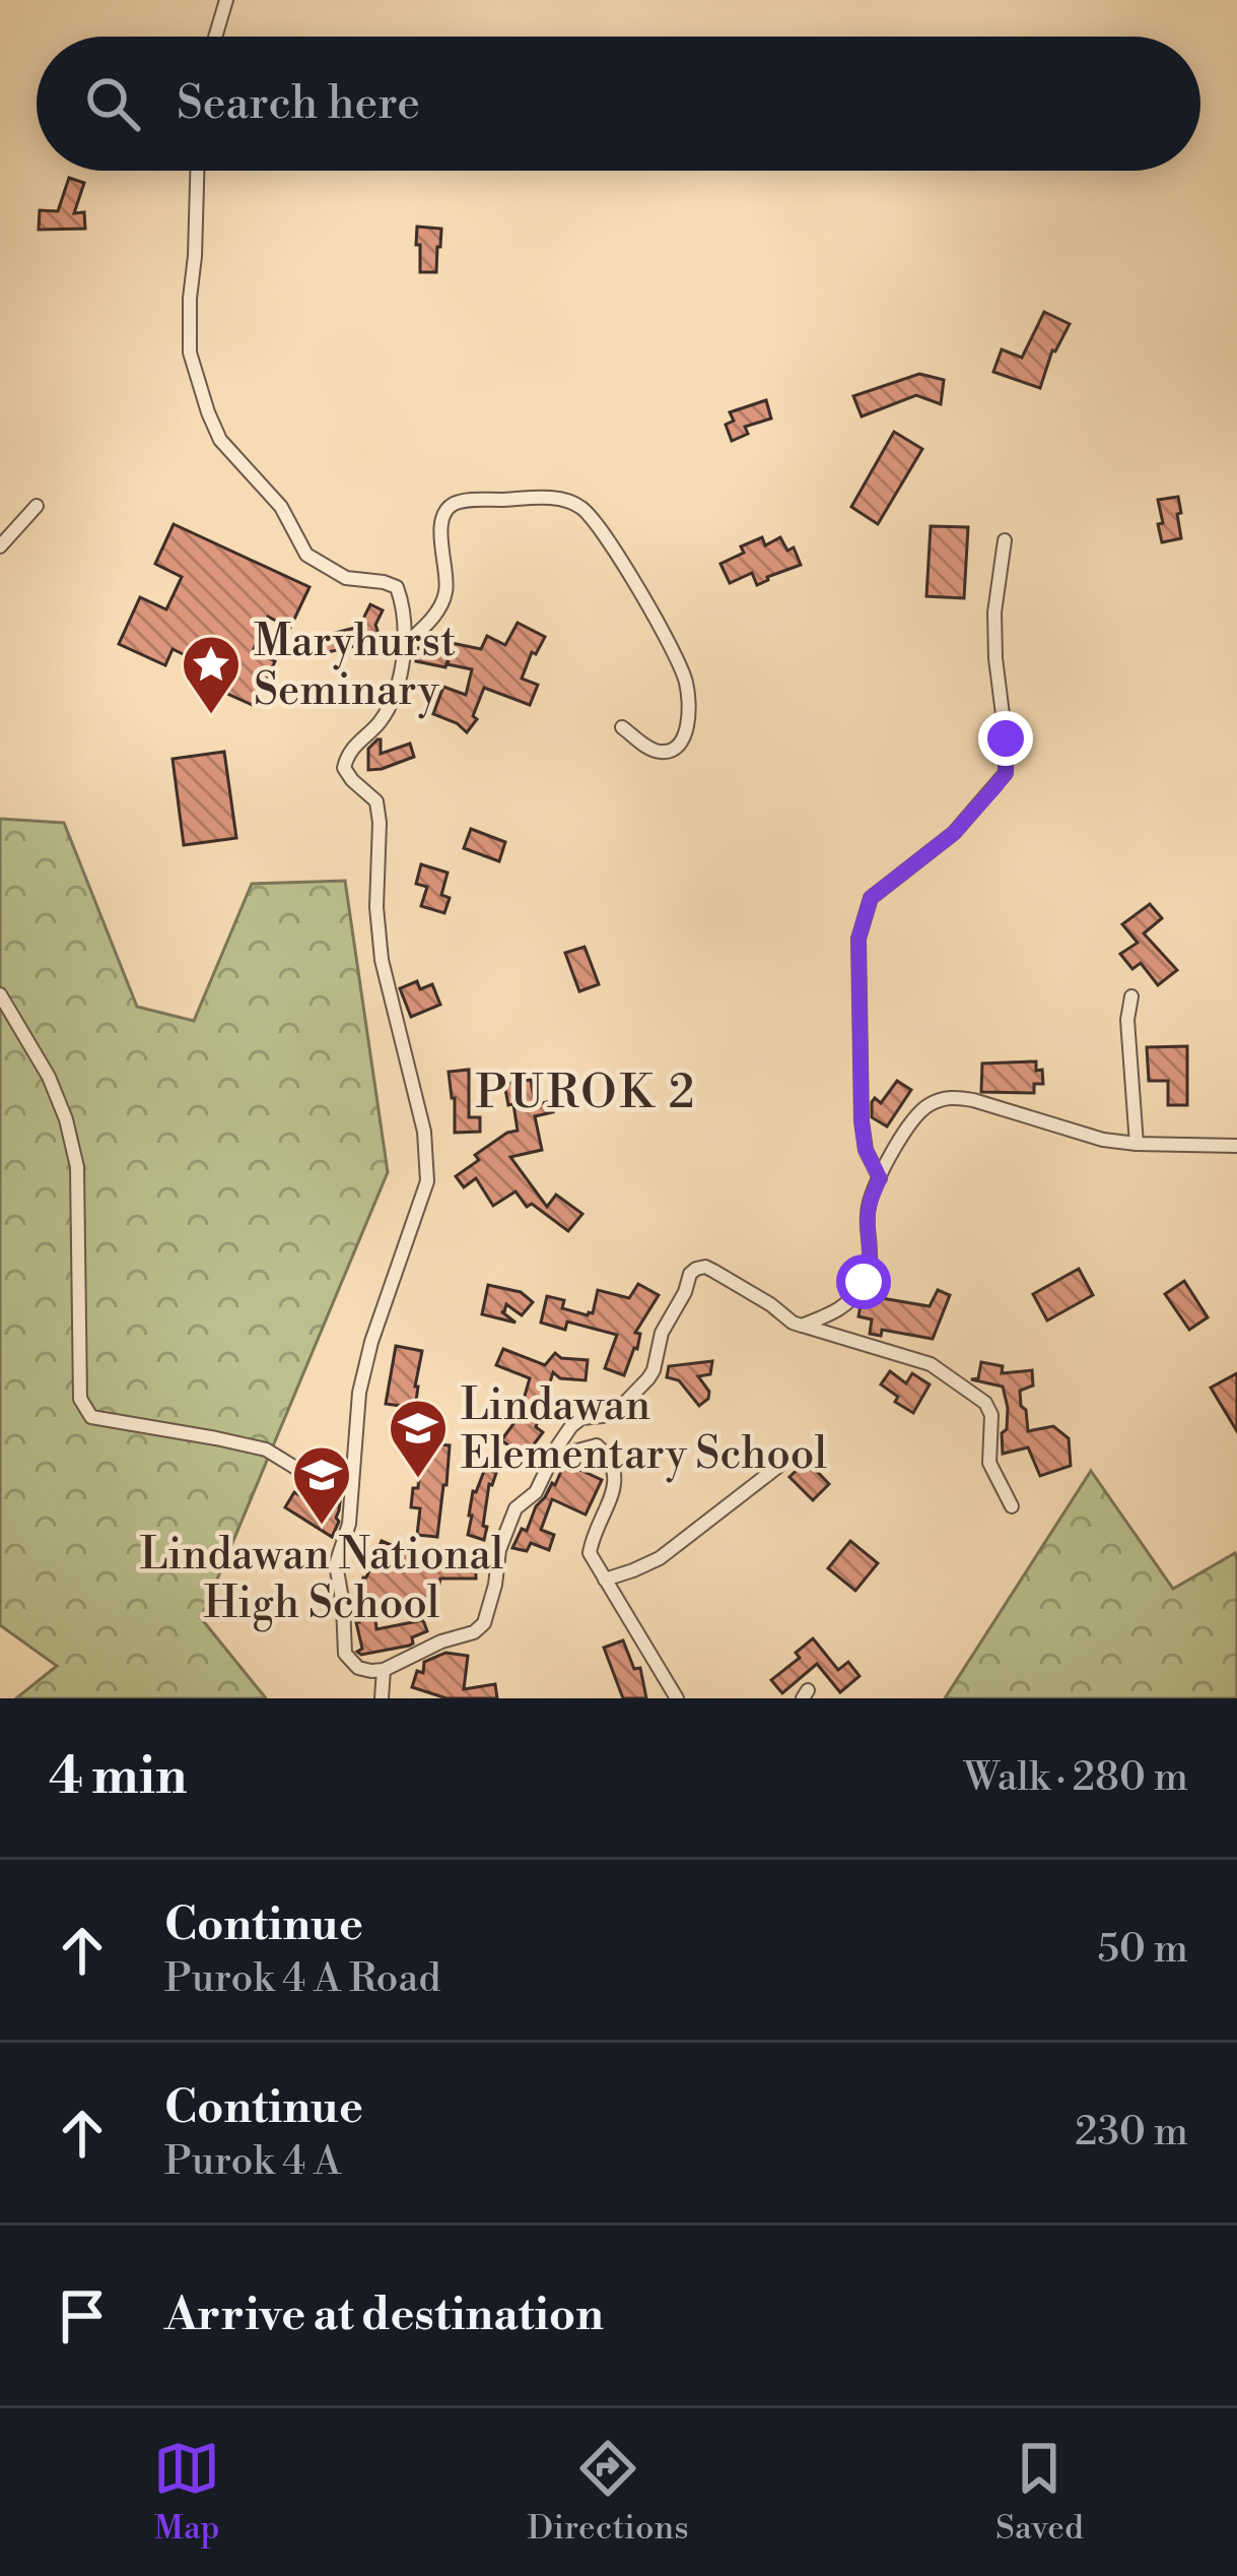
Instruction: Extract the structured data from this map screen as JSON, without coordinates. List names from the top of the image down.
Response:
{
  "districts": ["PUROK 2"],
  "places": {
    "place": ["Maryhurst Seminary"],
    "school or university": ["Lindawan Elementary School", "Lindawan National High School"]
  },
  "page": {
    "search": "Search here",
    "heading": ["4 min", "Walk · 280 m"],
    "list": [
      ["Continue", "Purok 4 A Road", "50 m"],
      ["Continue", "Purok 4 A", "230 m"],
      "Arrive at destination"
    ],
    "nav": ["Map", "Directions", "Saved"]
  }
}
